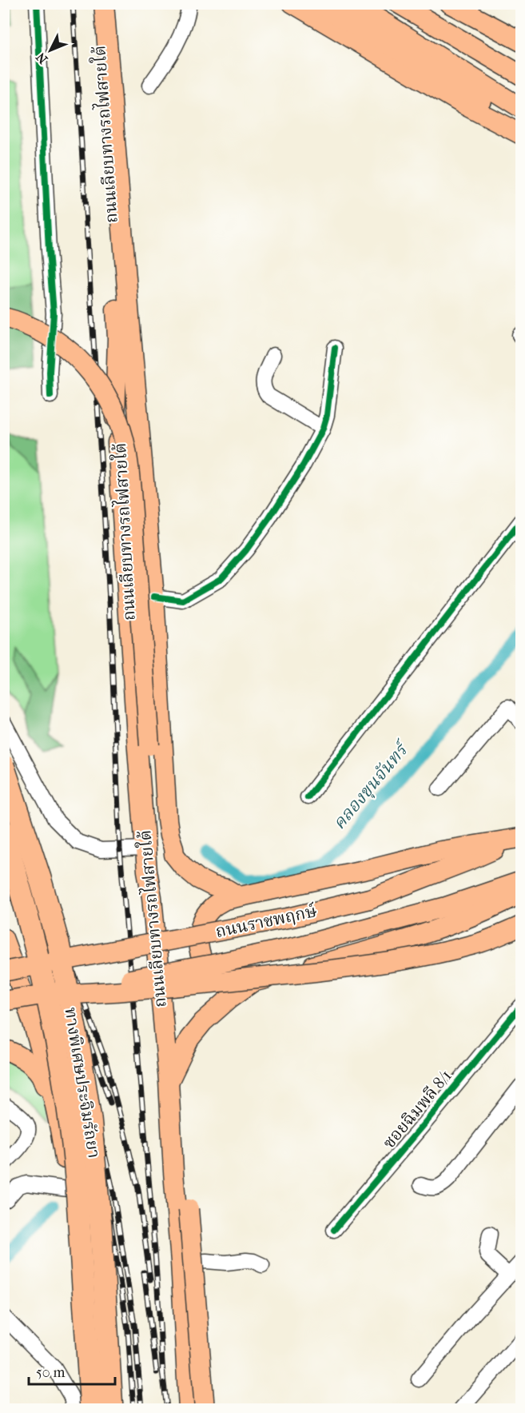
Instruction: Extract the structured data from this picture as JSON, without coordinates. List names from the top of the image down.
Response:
{
  "streets": {
    "highway": ["ทางพิเศษประจิมรัถยา"],
    "main road": ["ถนนเลียบทางรถไฟสายใต้", "ถนนราชพฤกษ์"],
    "street": ["ซอยฉิมพลี 8/1"]
  },
  "crossings": [
    ["ถนนเลียบทางรถไฟสายใต้", "ถนนราชพฤกษ์"]
  ],
  "water": ["คลองขุนจันทร์"],
  "scale_bar": "50 m",
  "north": "bottom left"
}
